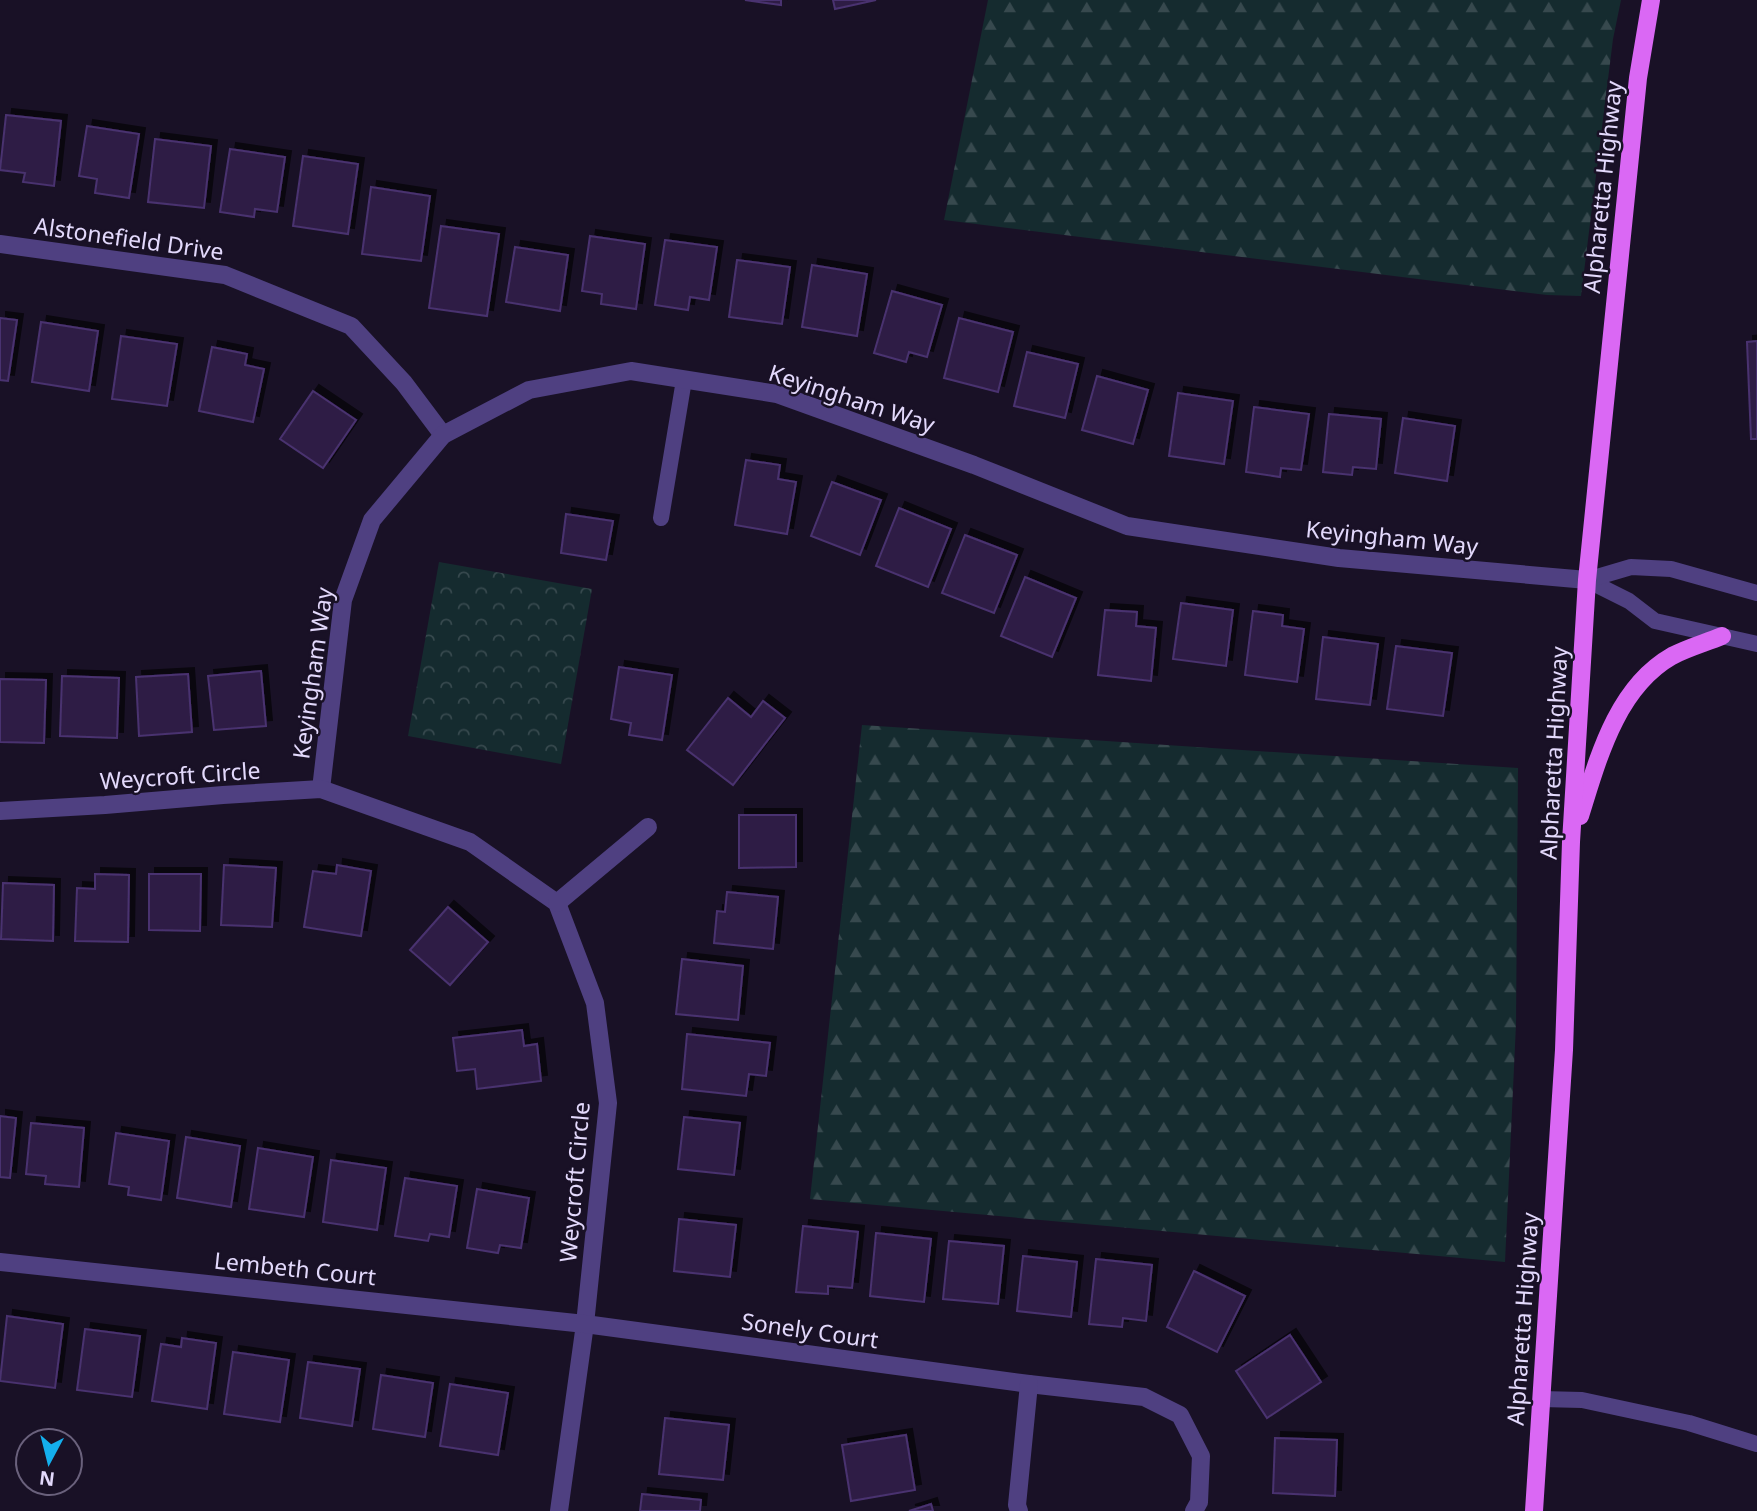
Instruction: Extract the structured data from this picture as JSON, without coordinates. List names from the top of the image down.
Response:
{
  "streets": {
    "main road": ["Alpharetta Highway"],
    "street": [
      "Alstonefield Drive",
      "Keyingham Way",
      "Weycroft Circle",
      "Lembeth Court",
      "Sonely Court"
    ]
  },
  "crossings": [
    ["Alpharetta Highway", "Keyingham Way"],
    ["Alstonefield Drive", "Keyingham Way"],
    ["Keyingham Way", "Weycroft Circle"],
    ["Weycroft Circle", "Lembeth Court"],
    ["Weycroft Circle", "Sonely Court"],
    ["Lembeth Court", "Sonely Court"]
  ],
  "north": "bottom"
}
